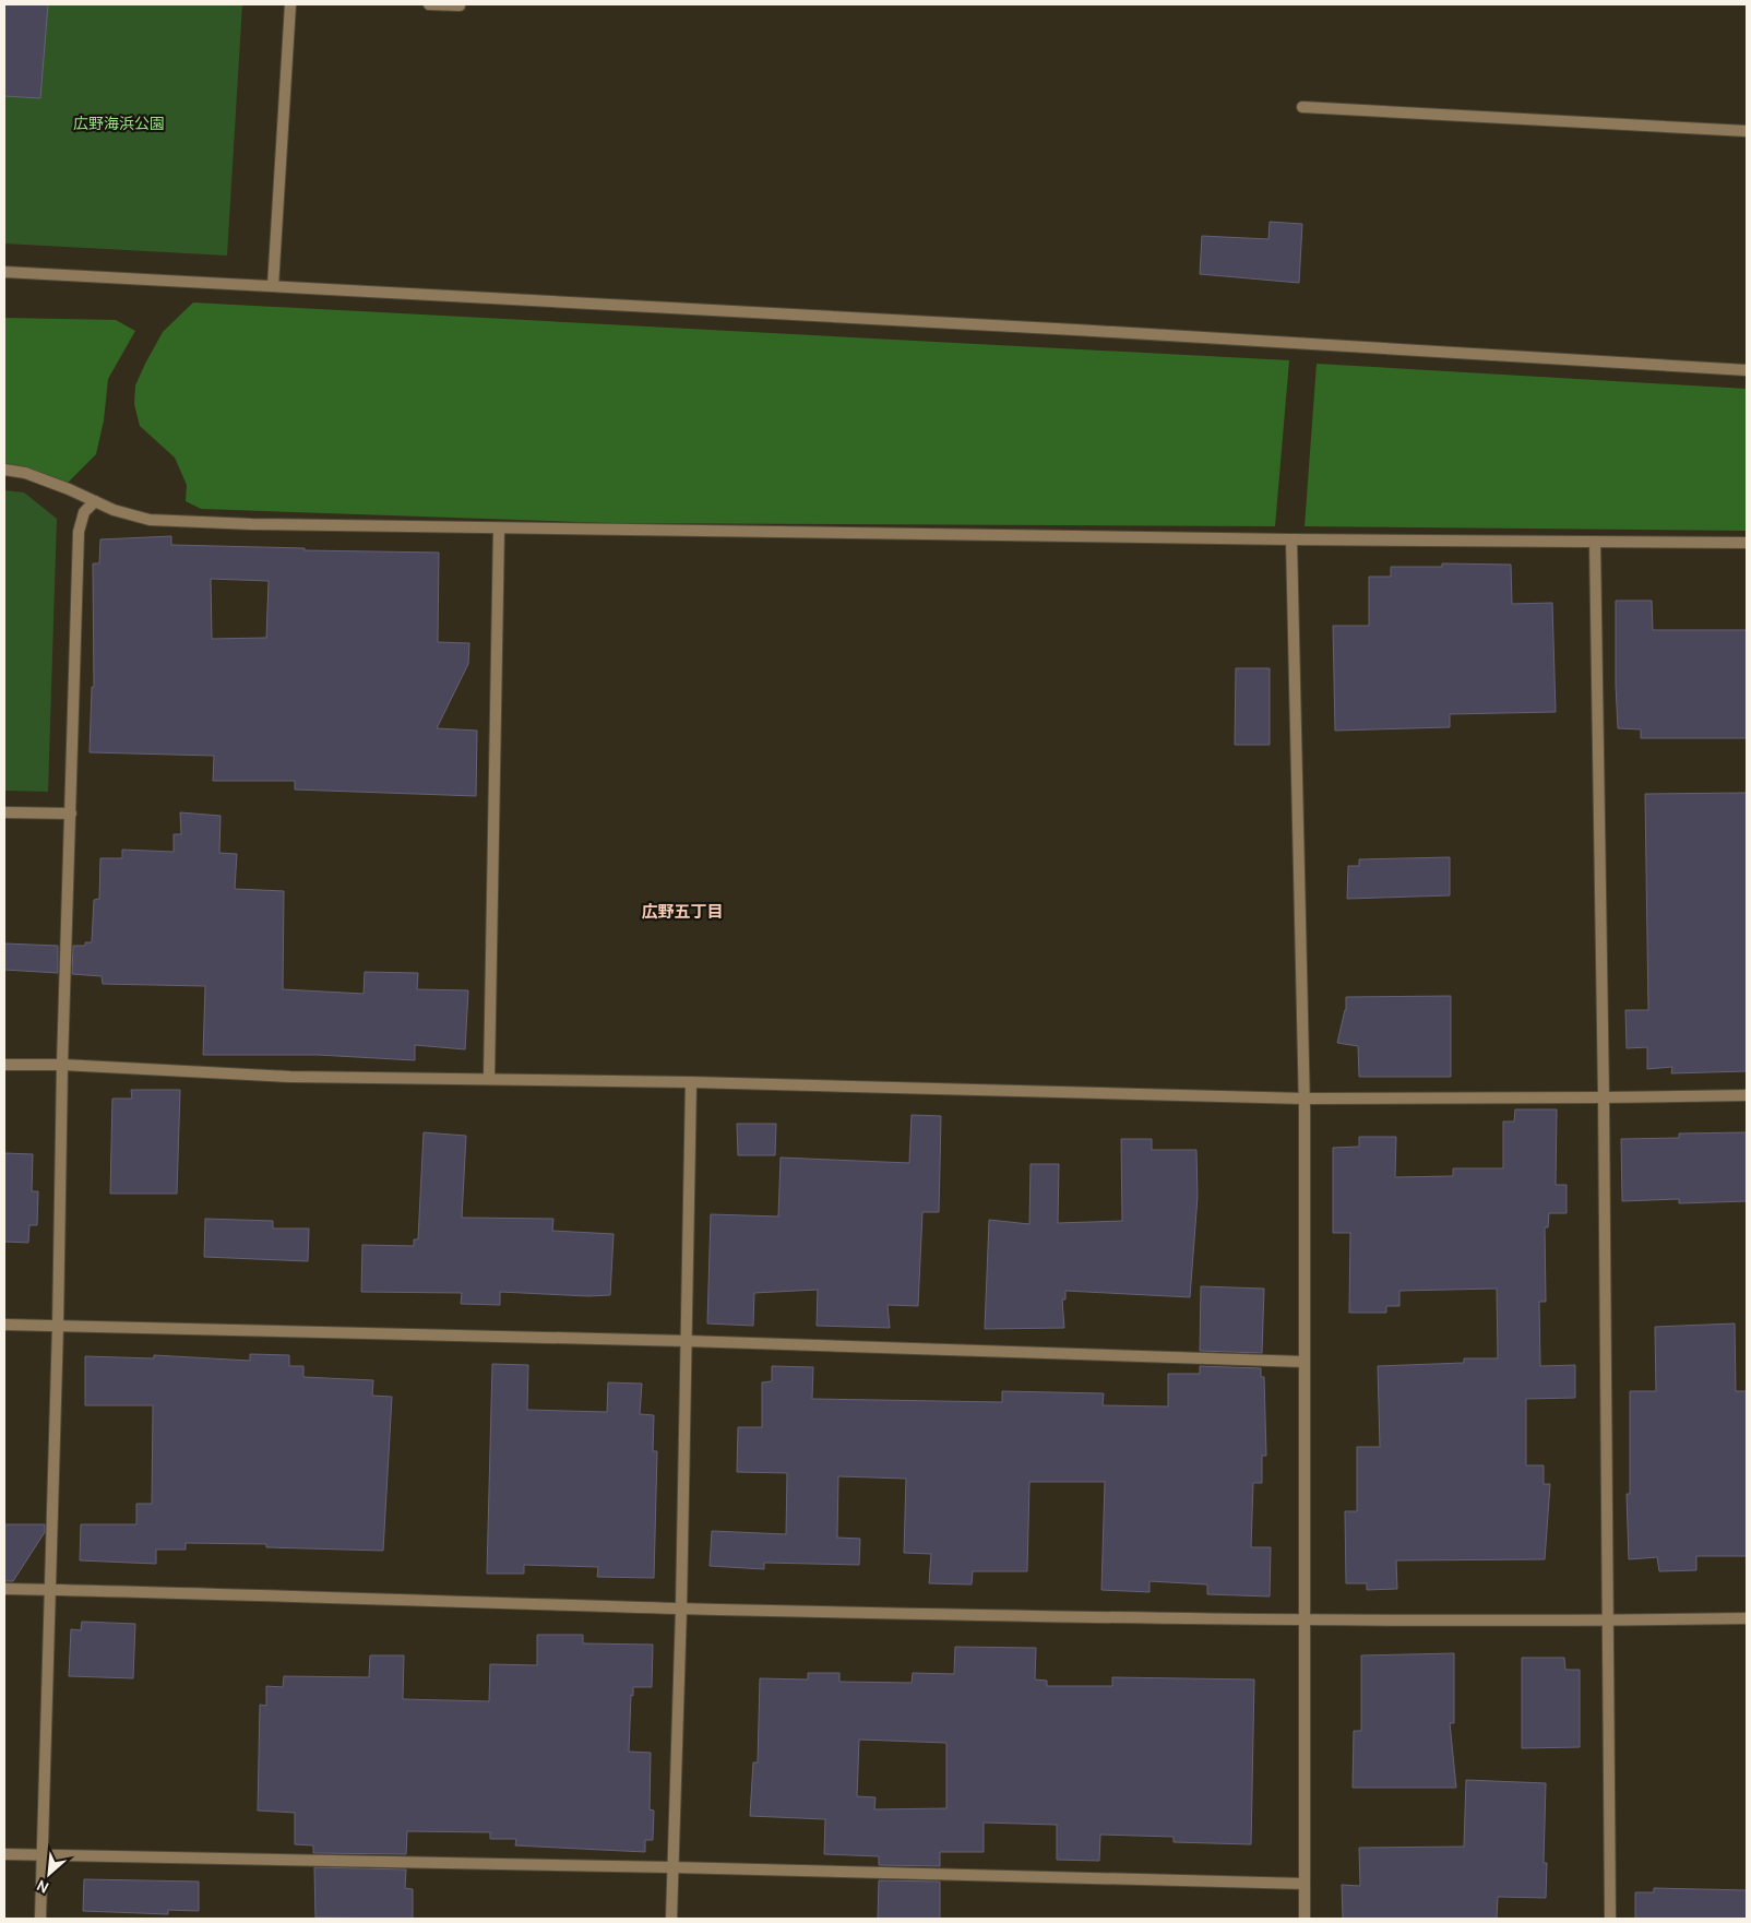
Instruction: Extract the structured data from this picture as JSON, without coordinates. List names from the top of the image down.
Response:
{
  "districts": ["広野五丁目"],
  "parks": ["広野海浜公園"],
  "north": "bottom left"
}
